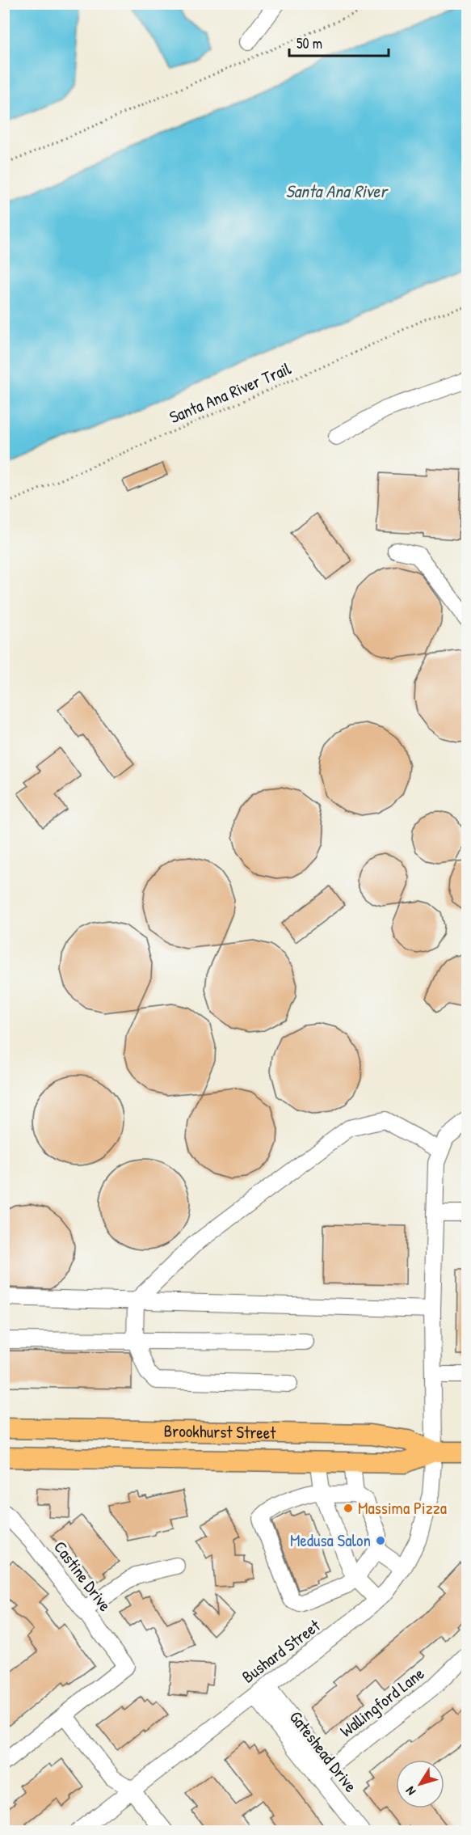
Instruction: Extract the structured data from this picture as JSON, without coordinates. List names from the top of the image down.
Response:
{
  "streets": {
    "main road": ["Brookhurst Street"],
    "street": [
      "Castine Drive",
      "Bushard Street",
      "Wallingford Lane",
      "Gateshead Drive"
    ],
    "path": ["Santa Ana River Trail"]
  },
  "crossings": [
    ["Brookhurst Street", "Bushard Street"],
    ["Bushard Street", "Gateshead Drive"],
    ["Wallingford Lane", "Gateshead Drive"]
  ],
  "water": ["Santa Ana River"],
  "places": ["Massima Pizza", "Medusa Salon"],
  "scale_bar": "50 m",
  "north": "bottom left"
}
